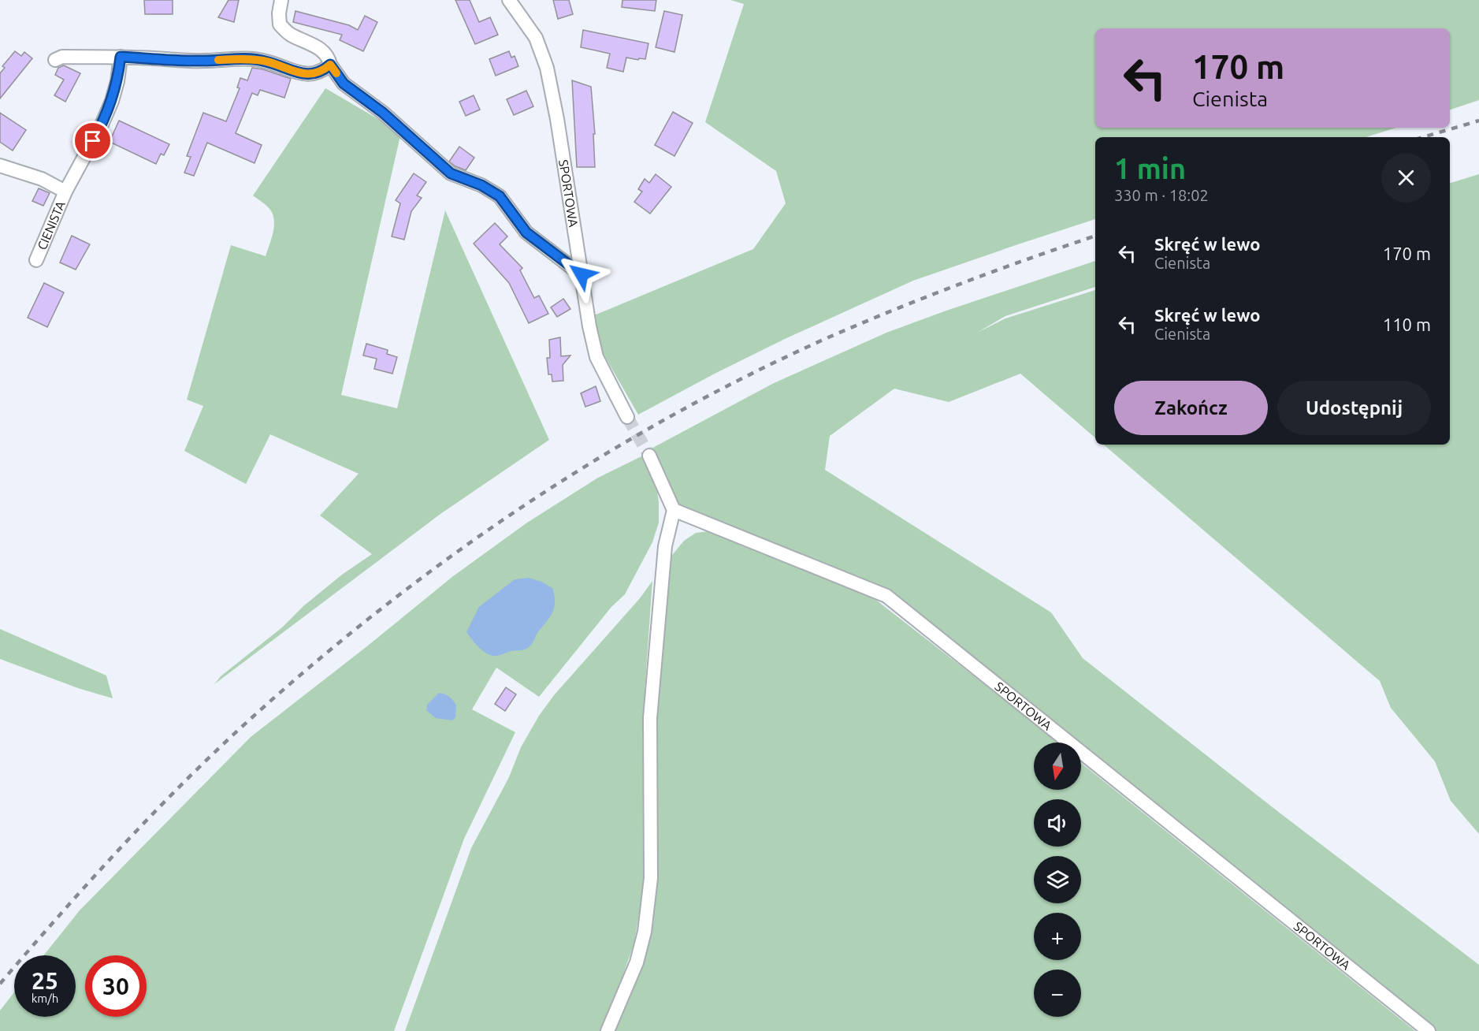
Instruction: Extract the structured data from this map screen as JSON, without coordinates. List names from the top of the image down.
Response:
{
  "streets": {
    "street": ["SPORTOWA", "CIENISTA"]
  },
  "north": "bottom",
  "page": {
    "turn": ["170 m", "Cienista"],
    "heading": ["1 min", "330 m · 18:02"],
    "list": [
      {
        "name": "Skręć w lewo",
        "note": "Cienista",
        "value": "170 m"
      },
      {
        "name": "Skręć w lewo",
        "note": "Cienista",
        "value": "110 m"
      }
    ],
    "buttons": ["Zakończ", "Udostępnij"],
    "map_buttons": ["+", "−"],
    "speed": "25 km/h",
    "limit": "30"
  }
}
